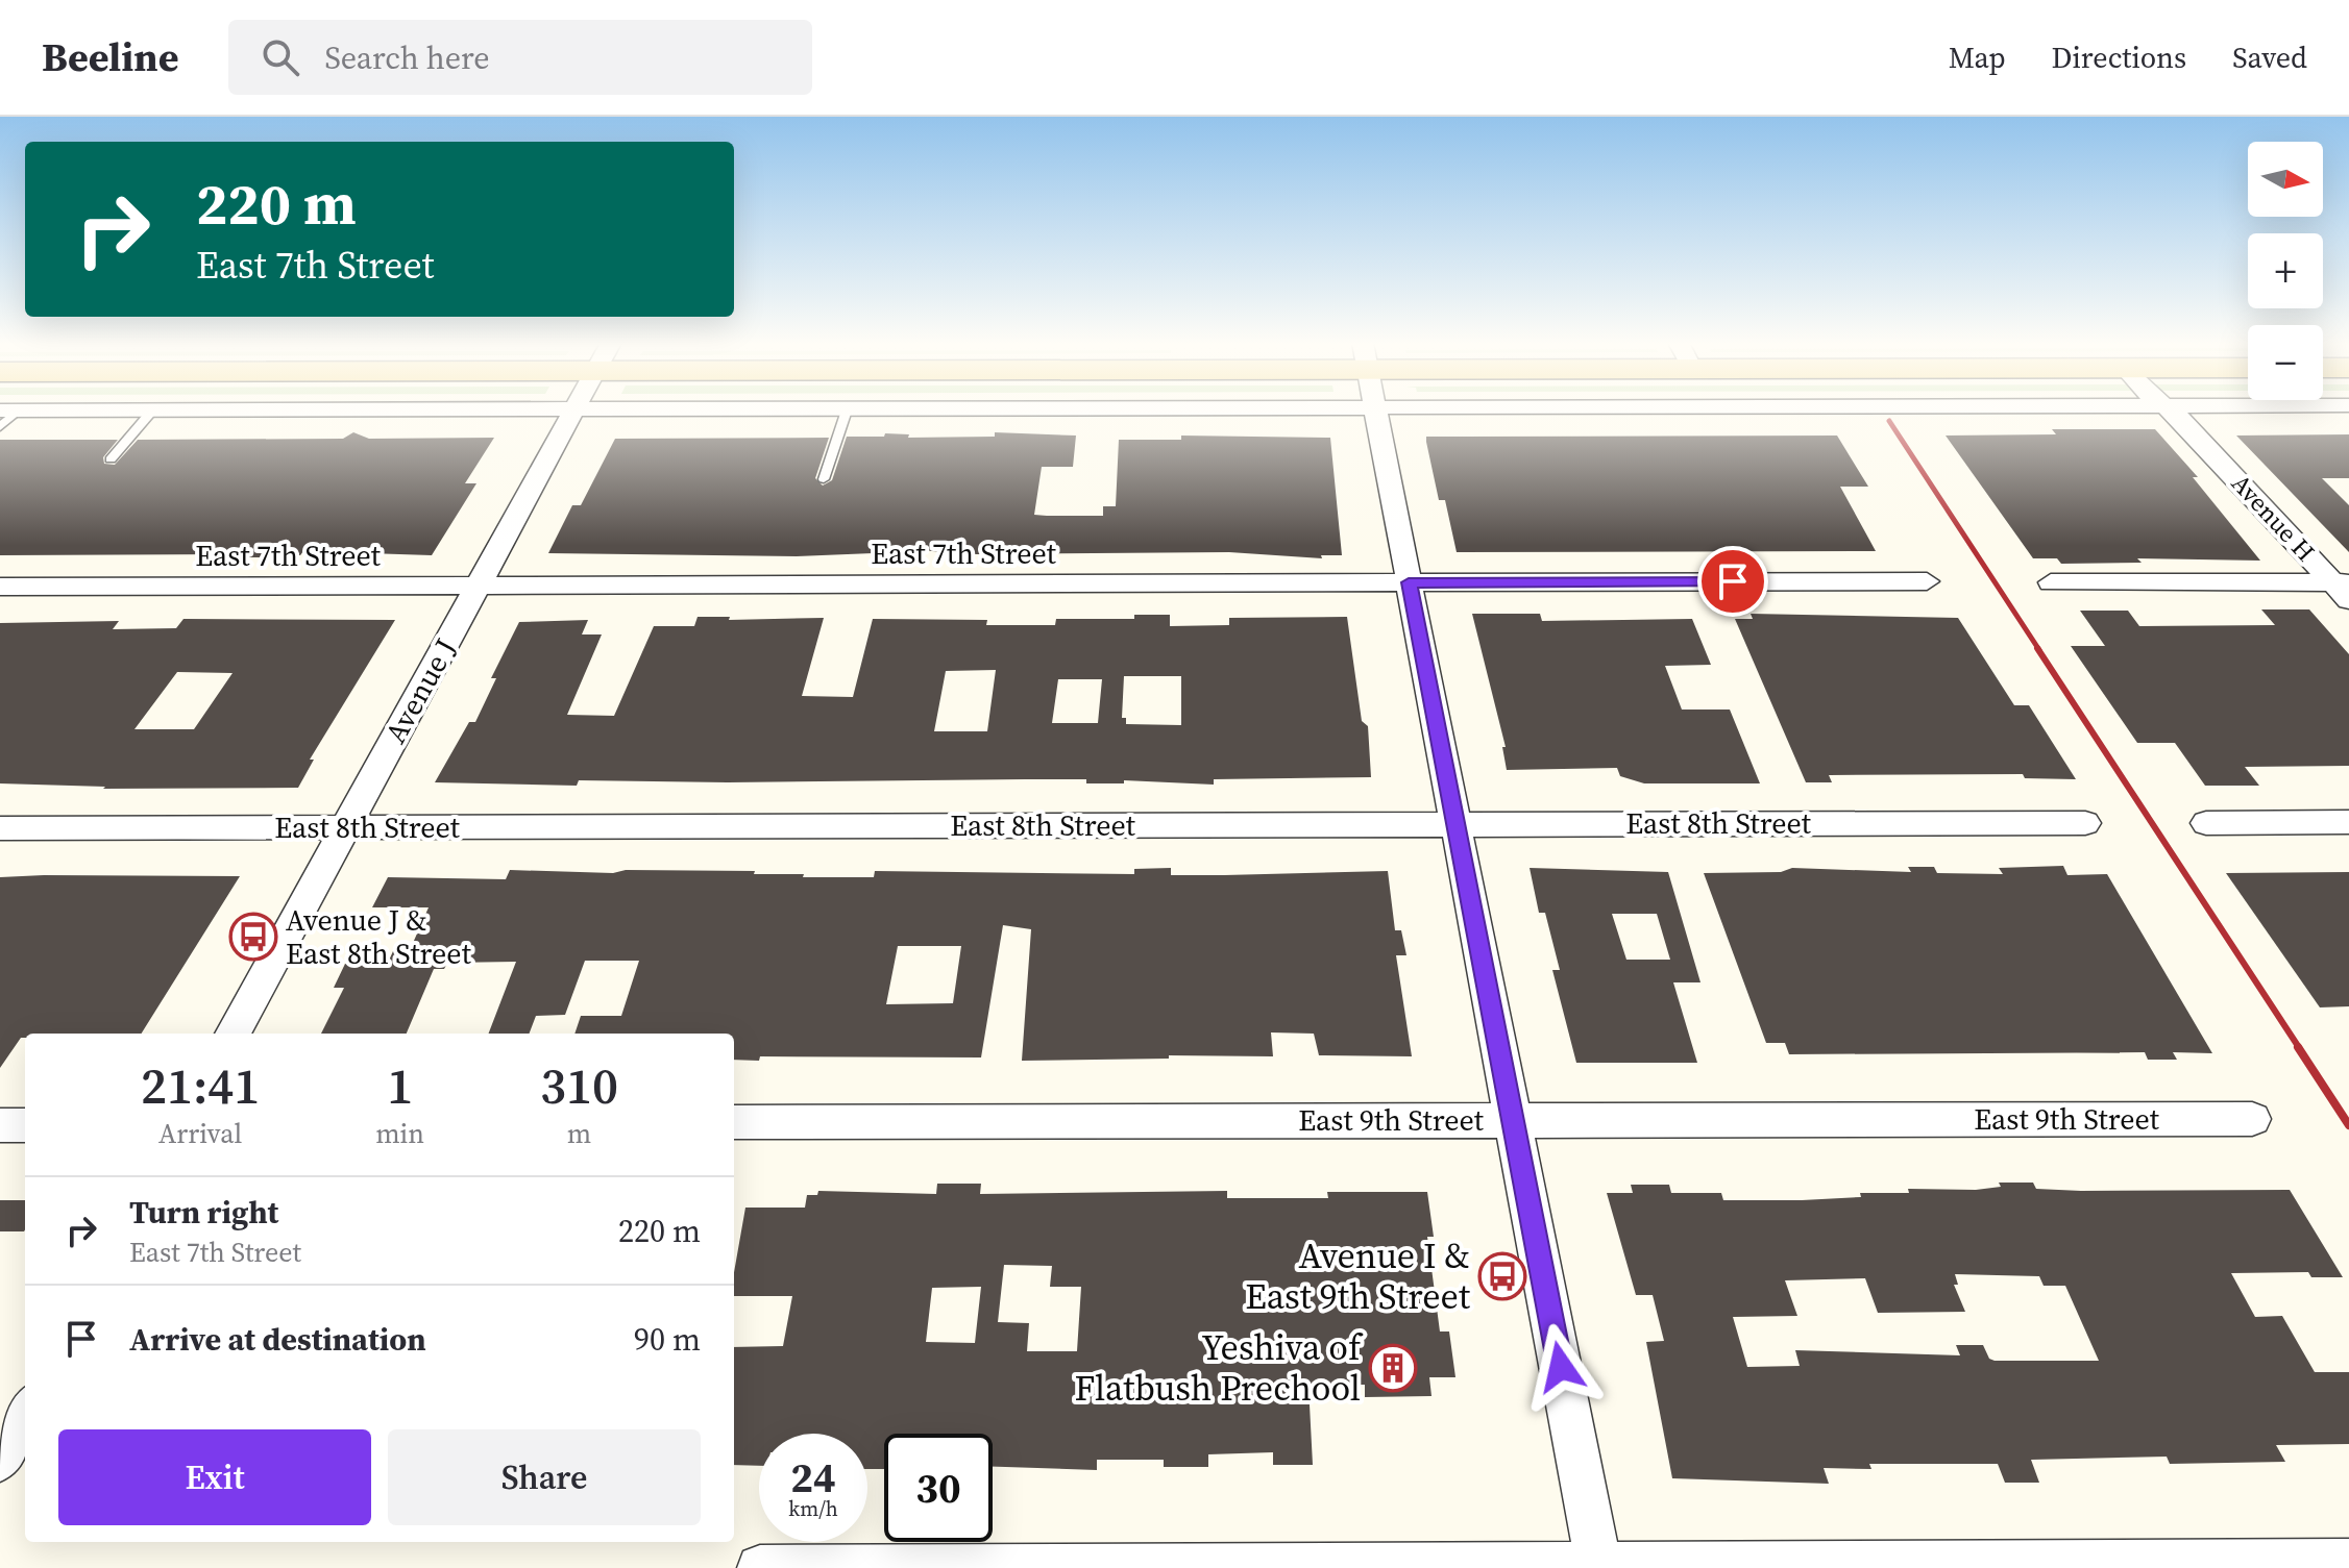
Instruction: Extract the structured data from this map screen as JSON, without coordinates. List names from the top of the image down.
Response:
{
  "streets": {
    "street": [
      "Avenue H",
      "East 7th Street",
      "Avenue J",
      "East 8th Street",
      "East 9th Street"
    ]
  },
  "crossings": [
    ["East 7th Street", "Avenue J"],
    ["Avenue J", "East 8th Street"]
  ],
  "places": {
    "bus stop": ["Avenue J & East 8th Street", "Avenue I & East 9th Street"],
    "building": ["Yeshiva of Flatbush Prechool"]
  },
  "north": "right",
  "page": {
    "header": "Beeline",
    "search": "Search here",
    "nav": ["Map", "Directions", "Saved"],
    "map_buttons": ["+", "−"],
    "turn": ["220 m", "East 7th Street"],
    "eta": [
      "21:41",
      "Arrival",
      "1",
      "min",
      "310",
      "m"
    ],
    "list": [
      {
        "name": "Turn right",
        "note": "East 7th Street",
        "value": "220 m"
      },
      {
        "name": "Arrive at destination",
        "value": "90 m"
      }
    ],
    "buttons": ["Exit", "Share"],
    "speed": "24 km/h",
    "limit": "30"
  }
}
